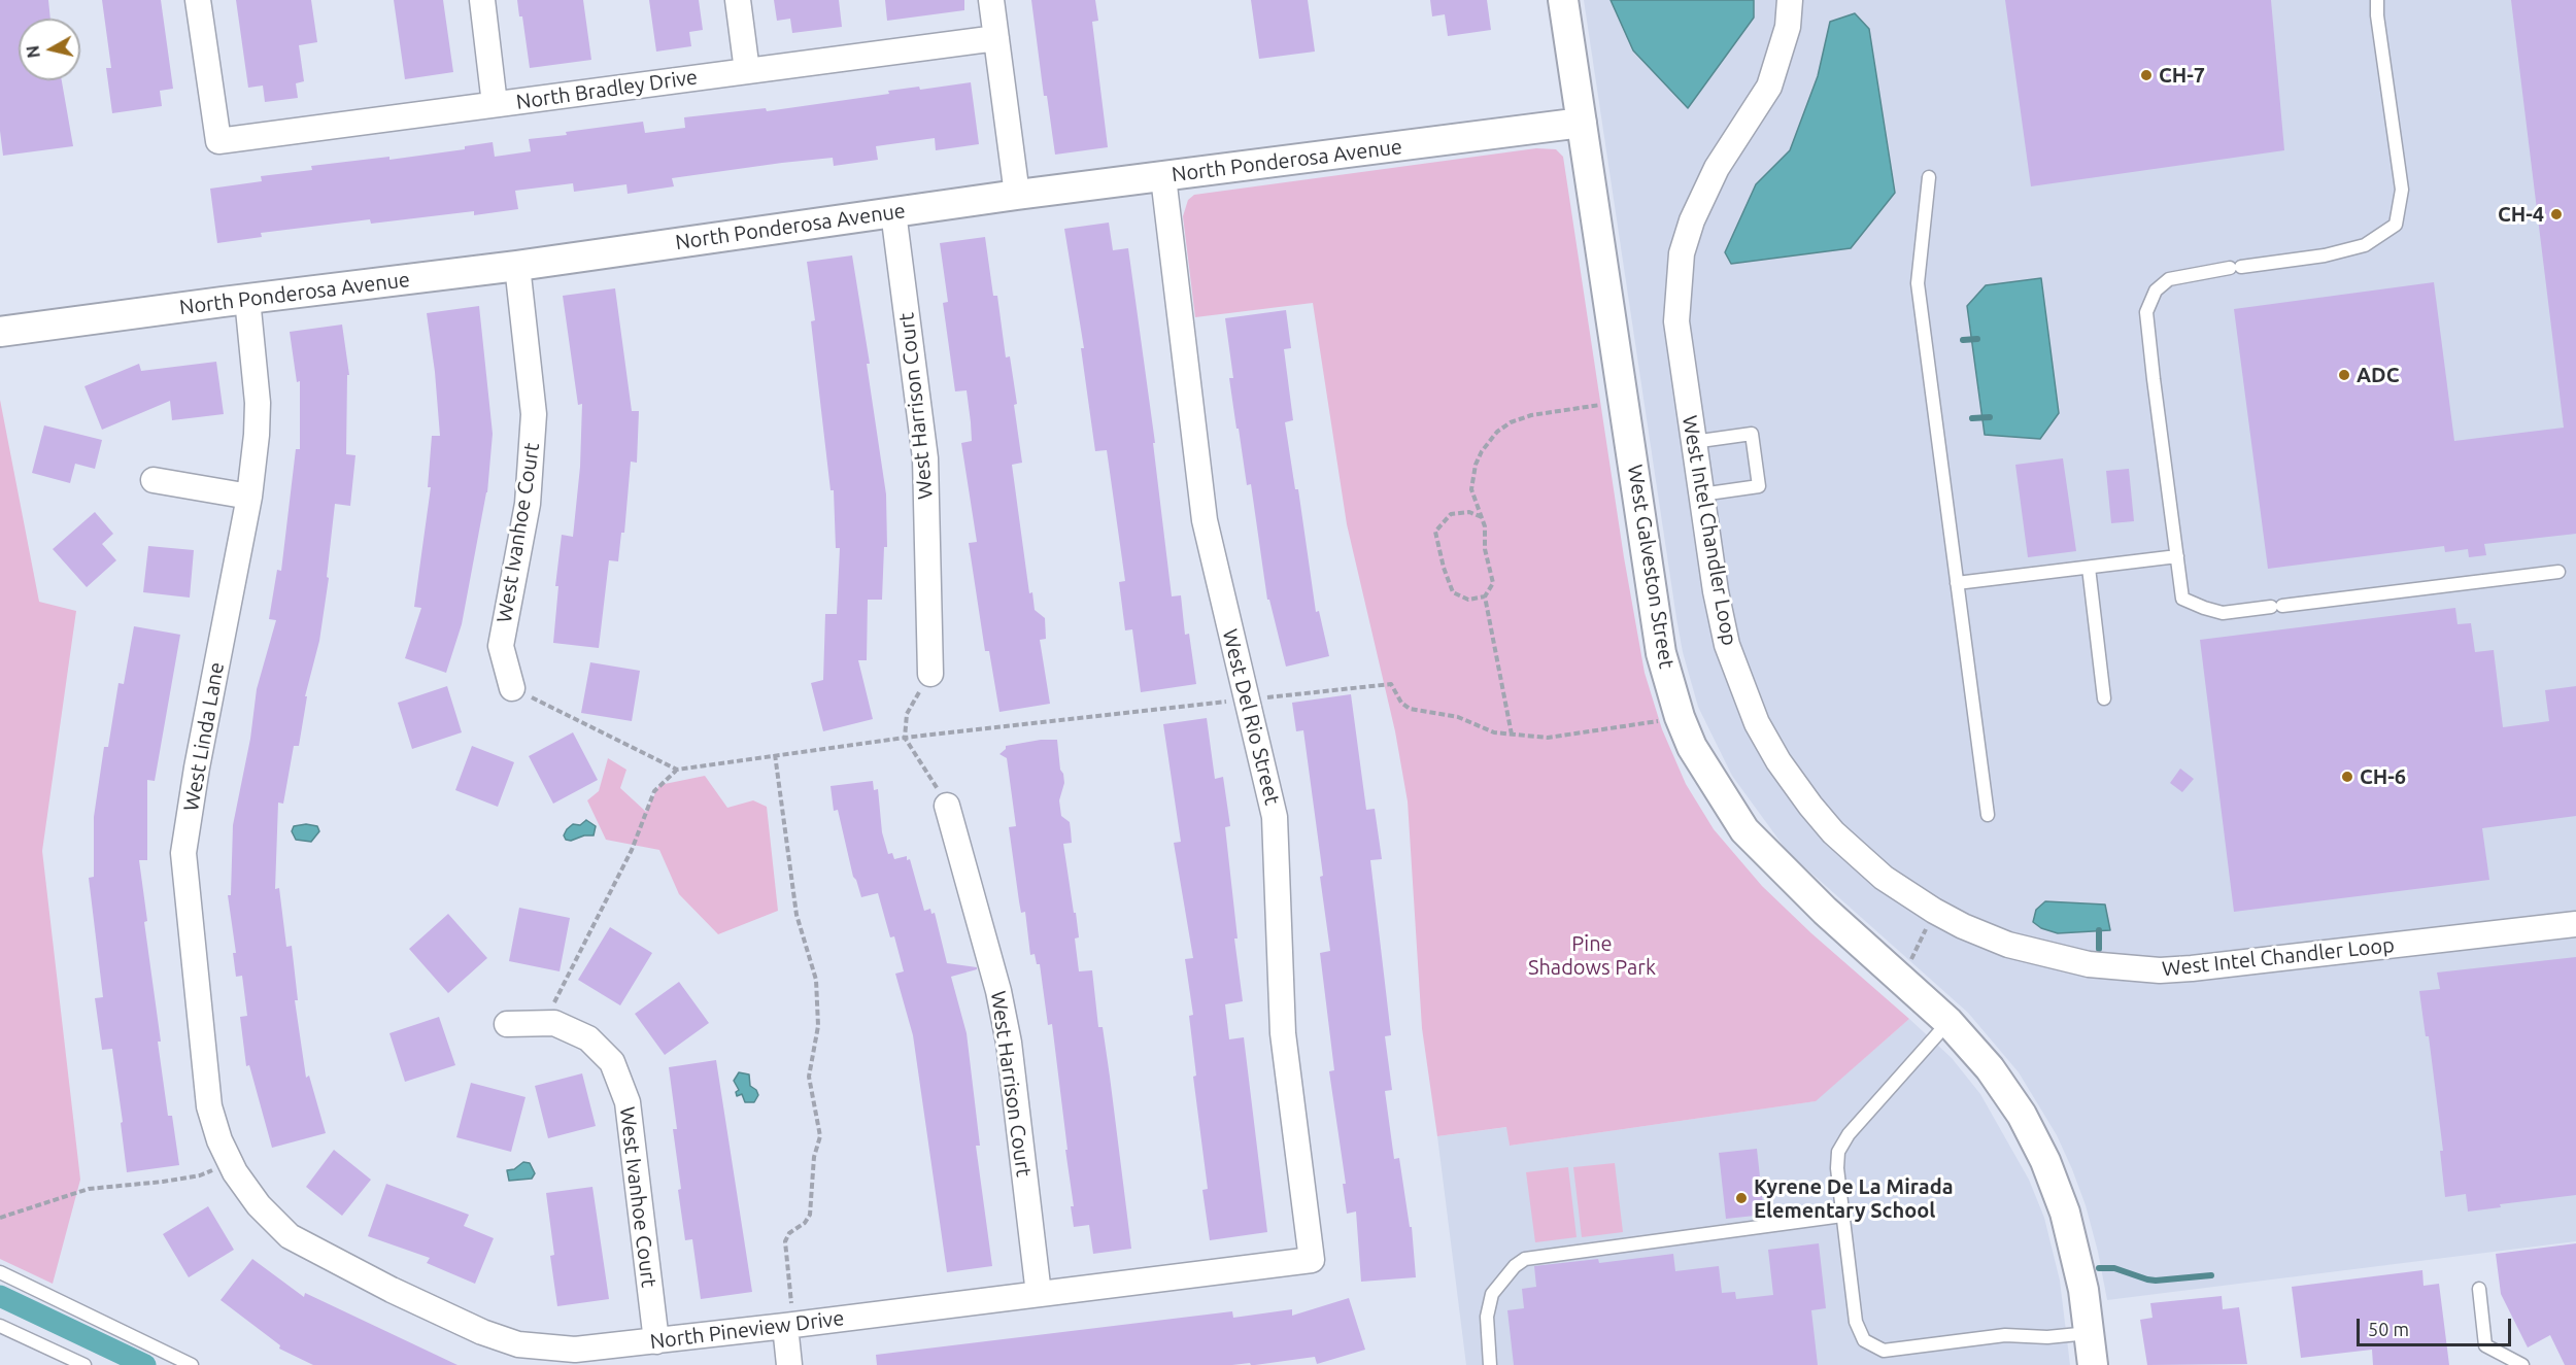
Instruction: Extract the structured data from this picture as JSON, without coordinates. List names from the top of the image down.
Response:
{
  "streets": {
    "street": [
      "North Bradley Drive",
      "North Ponderosa Avenue",
      "West Harrison Court",
      "West Intel Chandler Loop",
      "West Ivanhoe Court",
      "West Galveston Street",
      "West Del Rio Street",
      "West Linda Lane",
      "North Pineview Drive"
    ]
  },
  "crossings": [
    ["North Ponderosa Avenue", "West Harrison Court"],
    ["North Ponderosa Avenue", "West Ivanhoe Court"],
    ["North Ponderosa Avenue", "West Galveston Street"],
    ["North Ponderosa Avenue", "West Del Rio Street"],
    ["North Ponderosa Avenue", "West Linda Lane"],
    ["West Harrison Court", "North Pineview Drive"],
    ["West Ivanhoe Court", "North Pineview Drive"],
    ["West Del Rio Street", "North Pineview Drive"],
    ["West Linda Lane", "North Pineview Drive"]
  ],
  "parks": ["Pine Shadows Park"],
  "places": [
    "CH-7",
    "CH-4",
    "ADC",
    "CH-6",
    "Kyrene De La Mirada Elementary School"
  ],
  "scale_bar": "50 m",
  "north": "left"
}
